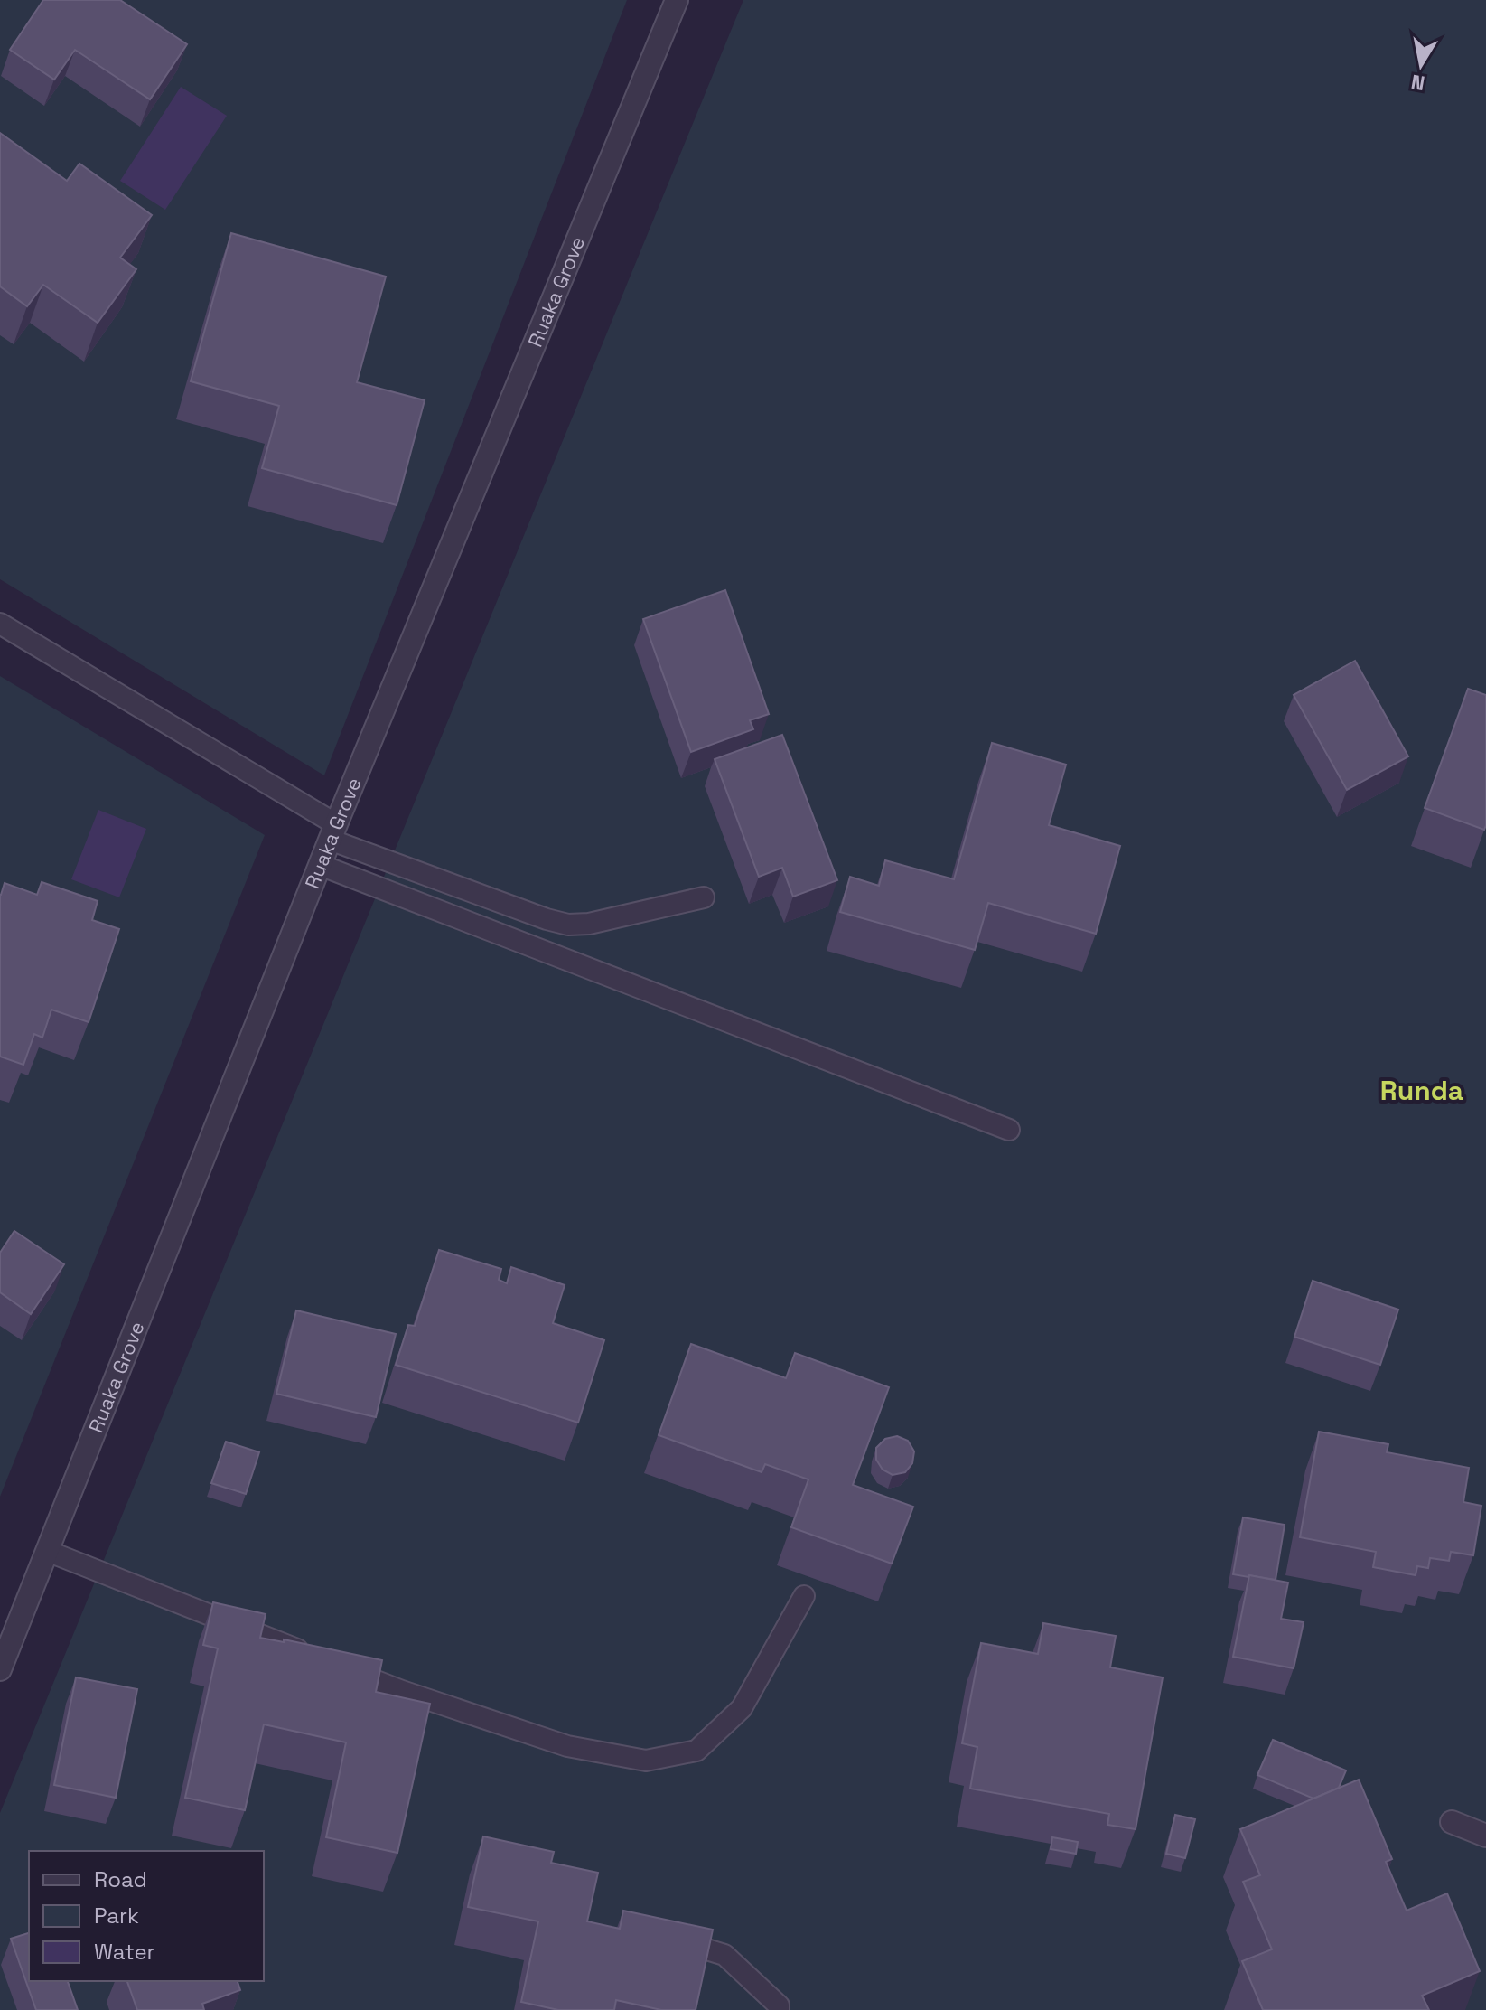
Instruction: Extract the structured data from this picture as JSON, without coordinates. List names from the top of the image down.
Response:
{
  "streets": {
    "street": ["Ruaka Grove"]
  },
  "districts": ["Runda"],
  "legend": ["Road", "Park", "Water"],
  "north": "bottom"
}
